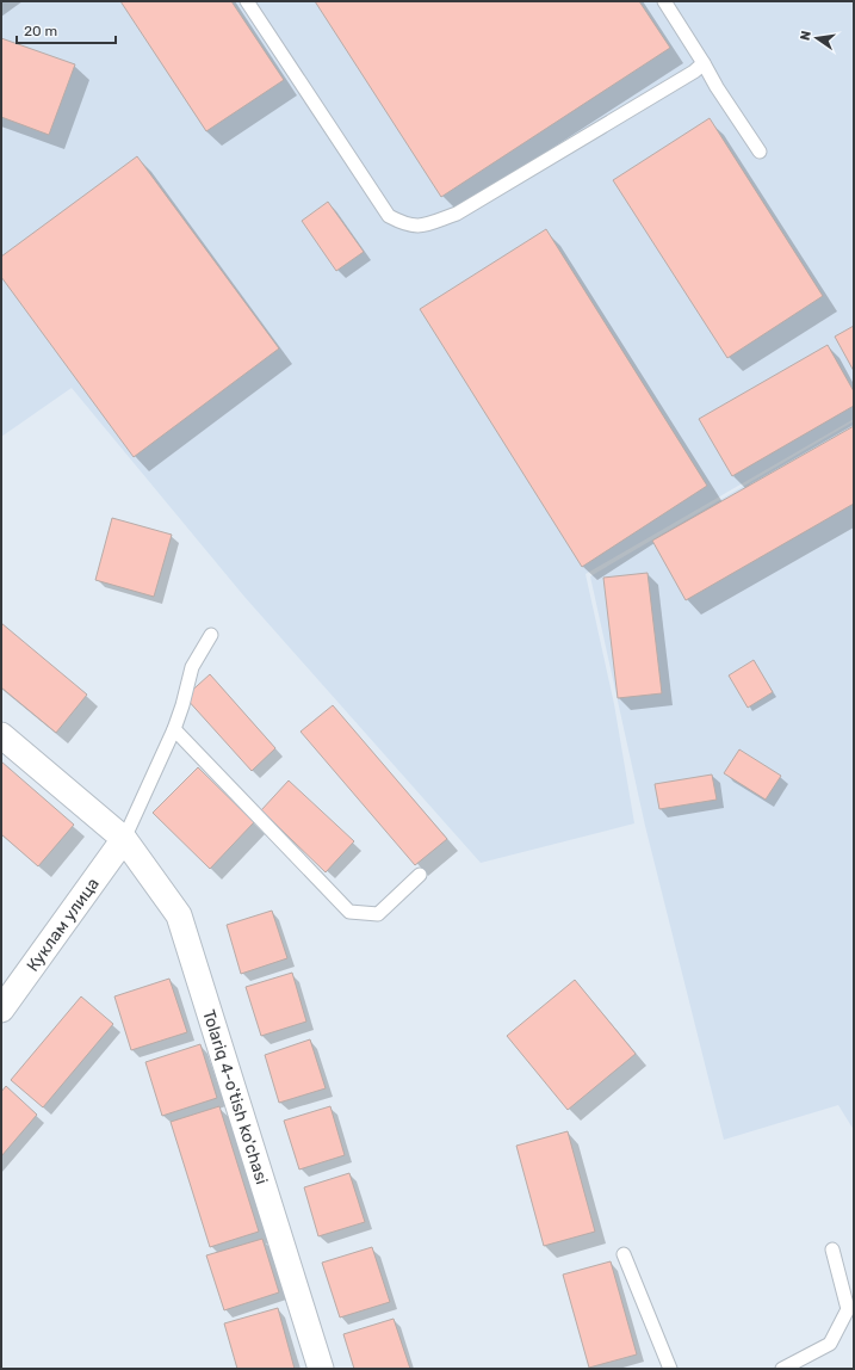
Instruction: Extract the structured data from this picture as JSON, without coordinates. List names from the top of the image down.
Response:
{
  "streets": {
    "street": ["Куклам улица", "Tolariq 4-o'tish ko'chasi"]
  },
  "crossings": [
    ["Куклам улица", "Tolariq 4-o'tish ko'chasi"]
  ],
  "scale_bar": "20 m",
  "north": "left"
}
